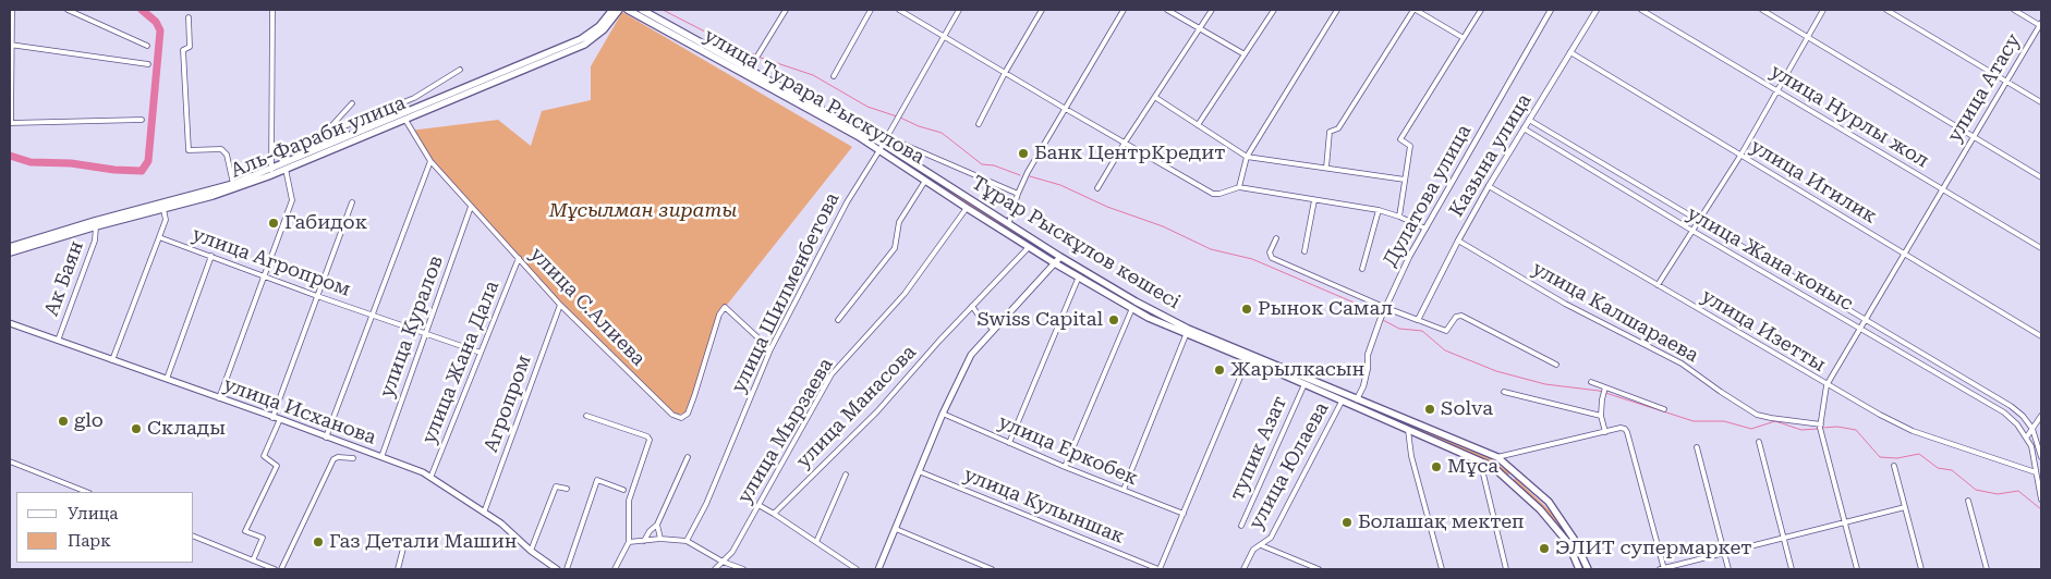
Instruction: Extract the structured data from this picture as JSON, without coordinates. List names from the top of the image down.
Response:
{
  "streets": {
    "main road": [
      "улица Турара Рыскулова",
      "Аль-Фараби улица",
      "Тұрар Рыскұлов көшесі",
      "улица Исханова"
    ],
    "street": [
      "улица Атасу",
      "улица Нурлы жол",
      "Казына улица",
      "улица Игилик",
      "Дулатова улица",
      "улица Жана коныс",
      "улица Агропром",
      "Ак Баян",
      "улица Шилменбетова",
      "улица С.Алиева",
      "улица Калшараева",
      "улица Куралов",
      "улица Изетты",
      "улица Жана Дала",
      "Агропром",
      "улица Манасова",
      "улица Мырзаева",
      "тупик Азат",
      "улица Еркобек",
      "улица Юлаева",
      "улица Кулыншак"
    ]
  },
  "crossings": [
    ["улица Атасу", "улица Нурлы жол"],
    ["улица Атасу", "улица Игилик"],
    ["улица Атасу", "улица Жана коныс"],
    ["улица Атасу", "улица Калшараева"],
    ["улица Атасу", "улица Изетты"],
    ["улица Турара Рыскулова", "Тұрар Рыскұлов көшесі"],
    ["улица Турара Рыскулова", "улица Шилменбетова"],
    ["улица Турара Рыскулова", "улица Мырзаева"],
    ["Аль-Фараби улица", "Ак Баян"],
    ["Аль-Фараби улица", "улица С.Алиева"],
    ["Казына улица", "улица Игилик"],
    ["Казына улица", "улица Жана коныс"],
    ["Казына улица", "улица Калшараева"],
    ["Казына улица", "улица Изетты"],
    ["Дулатова улица", "Тұрар Рыскұлов көшесі"],
    ["Тұрар Рыскұлов көшесі", "улица Шилменбетова"],
    ["Тұрар Рыскұлов көшесі", "улица Манасова"],
    ["Тұрар Рыскұлов көшесі", "тупик Азат"],
    ["Тұрар Рыскұлов көшесі", "улица Юлаева"],
    ["улица Жана коныс", "улица Изетты"],
    ["улица Агропром", "улица Куралов"],
    ["улица Агропром", "улица Жана Дала"],
    ["Ак Баян", "улица Исханова"],
    ["улица Шилменбетова", "улица С.Алиева"],
    ["улица С.Алиева", "улица Куралов"],
    ["улица С.Алиева", "улица Жана Дала"],
    ["улица С.Алиева", "Агропром"],
    ["улица Куралов", "улица Исханова"],
    ["улица Жана Дала", "улица Исханова"],
    ["Агропром", "улица Исханова"]
  ],
  "parks": ["Мұсылман зираты"],
  "places": [
    "Банк ЦентрКредит",
    "Габидок",
    "Рынок Самал",
    "Swiss Capital",
    "Жарылкасын",
    "Solva",
    "glo",
    "Склады",
    "Мұса",
    "Болашақ мектеп",
    "Газ Детали Машин",
    "ЭЛИТ супермаркет"
  ],
  "legend": ["Улица", "Парк"]
}
